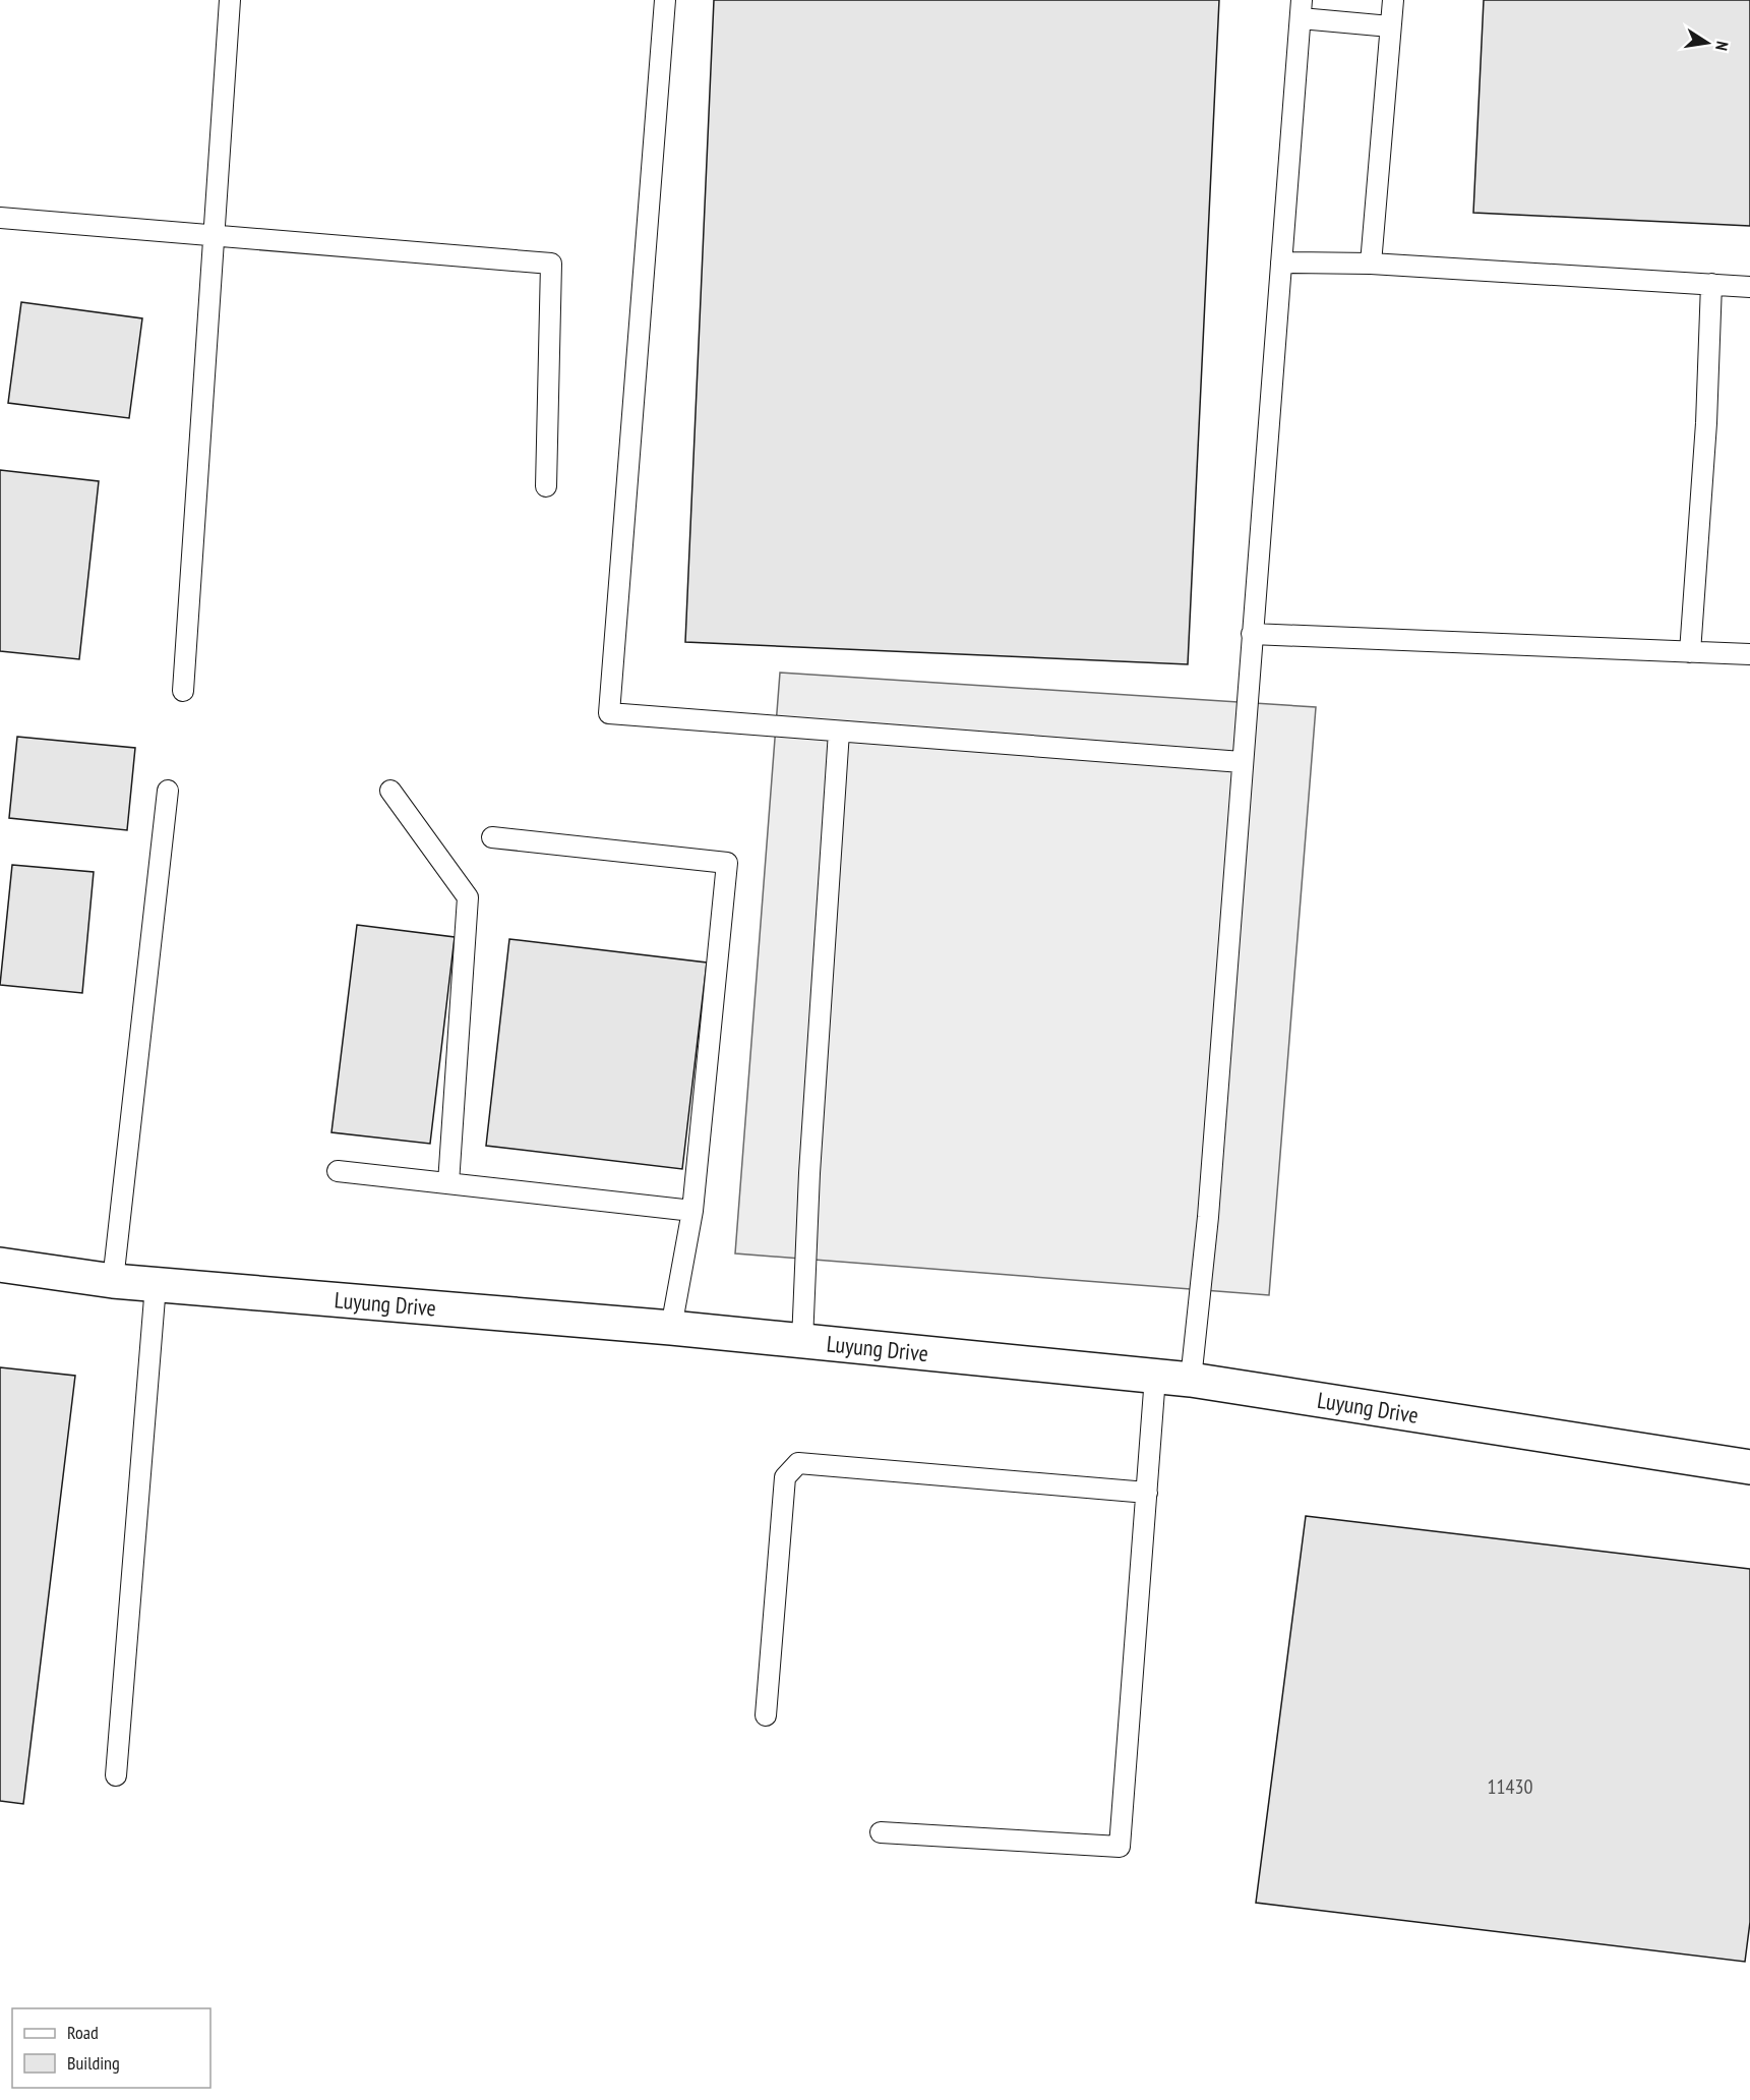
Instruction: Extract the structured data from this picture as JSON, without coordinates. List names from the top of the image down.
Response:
{
  "streets": {
    "street": ["Luyung Drive"]
  },
  "house_numbers": ["11430"],
  "legend": ["Road", "Building"],
  "north": "right"
}
